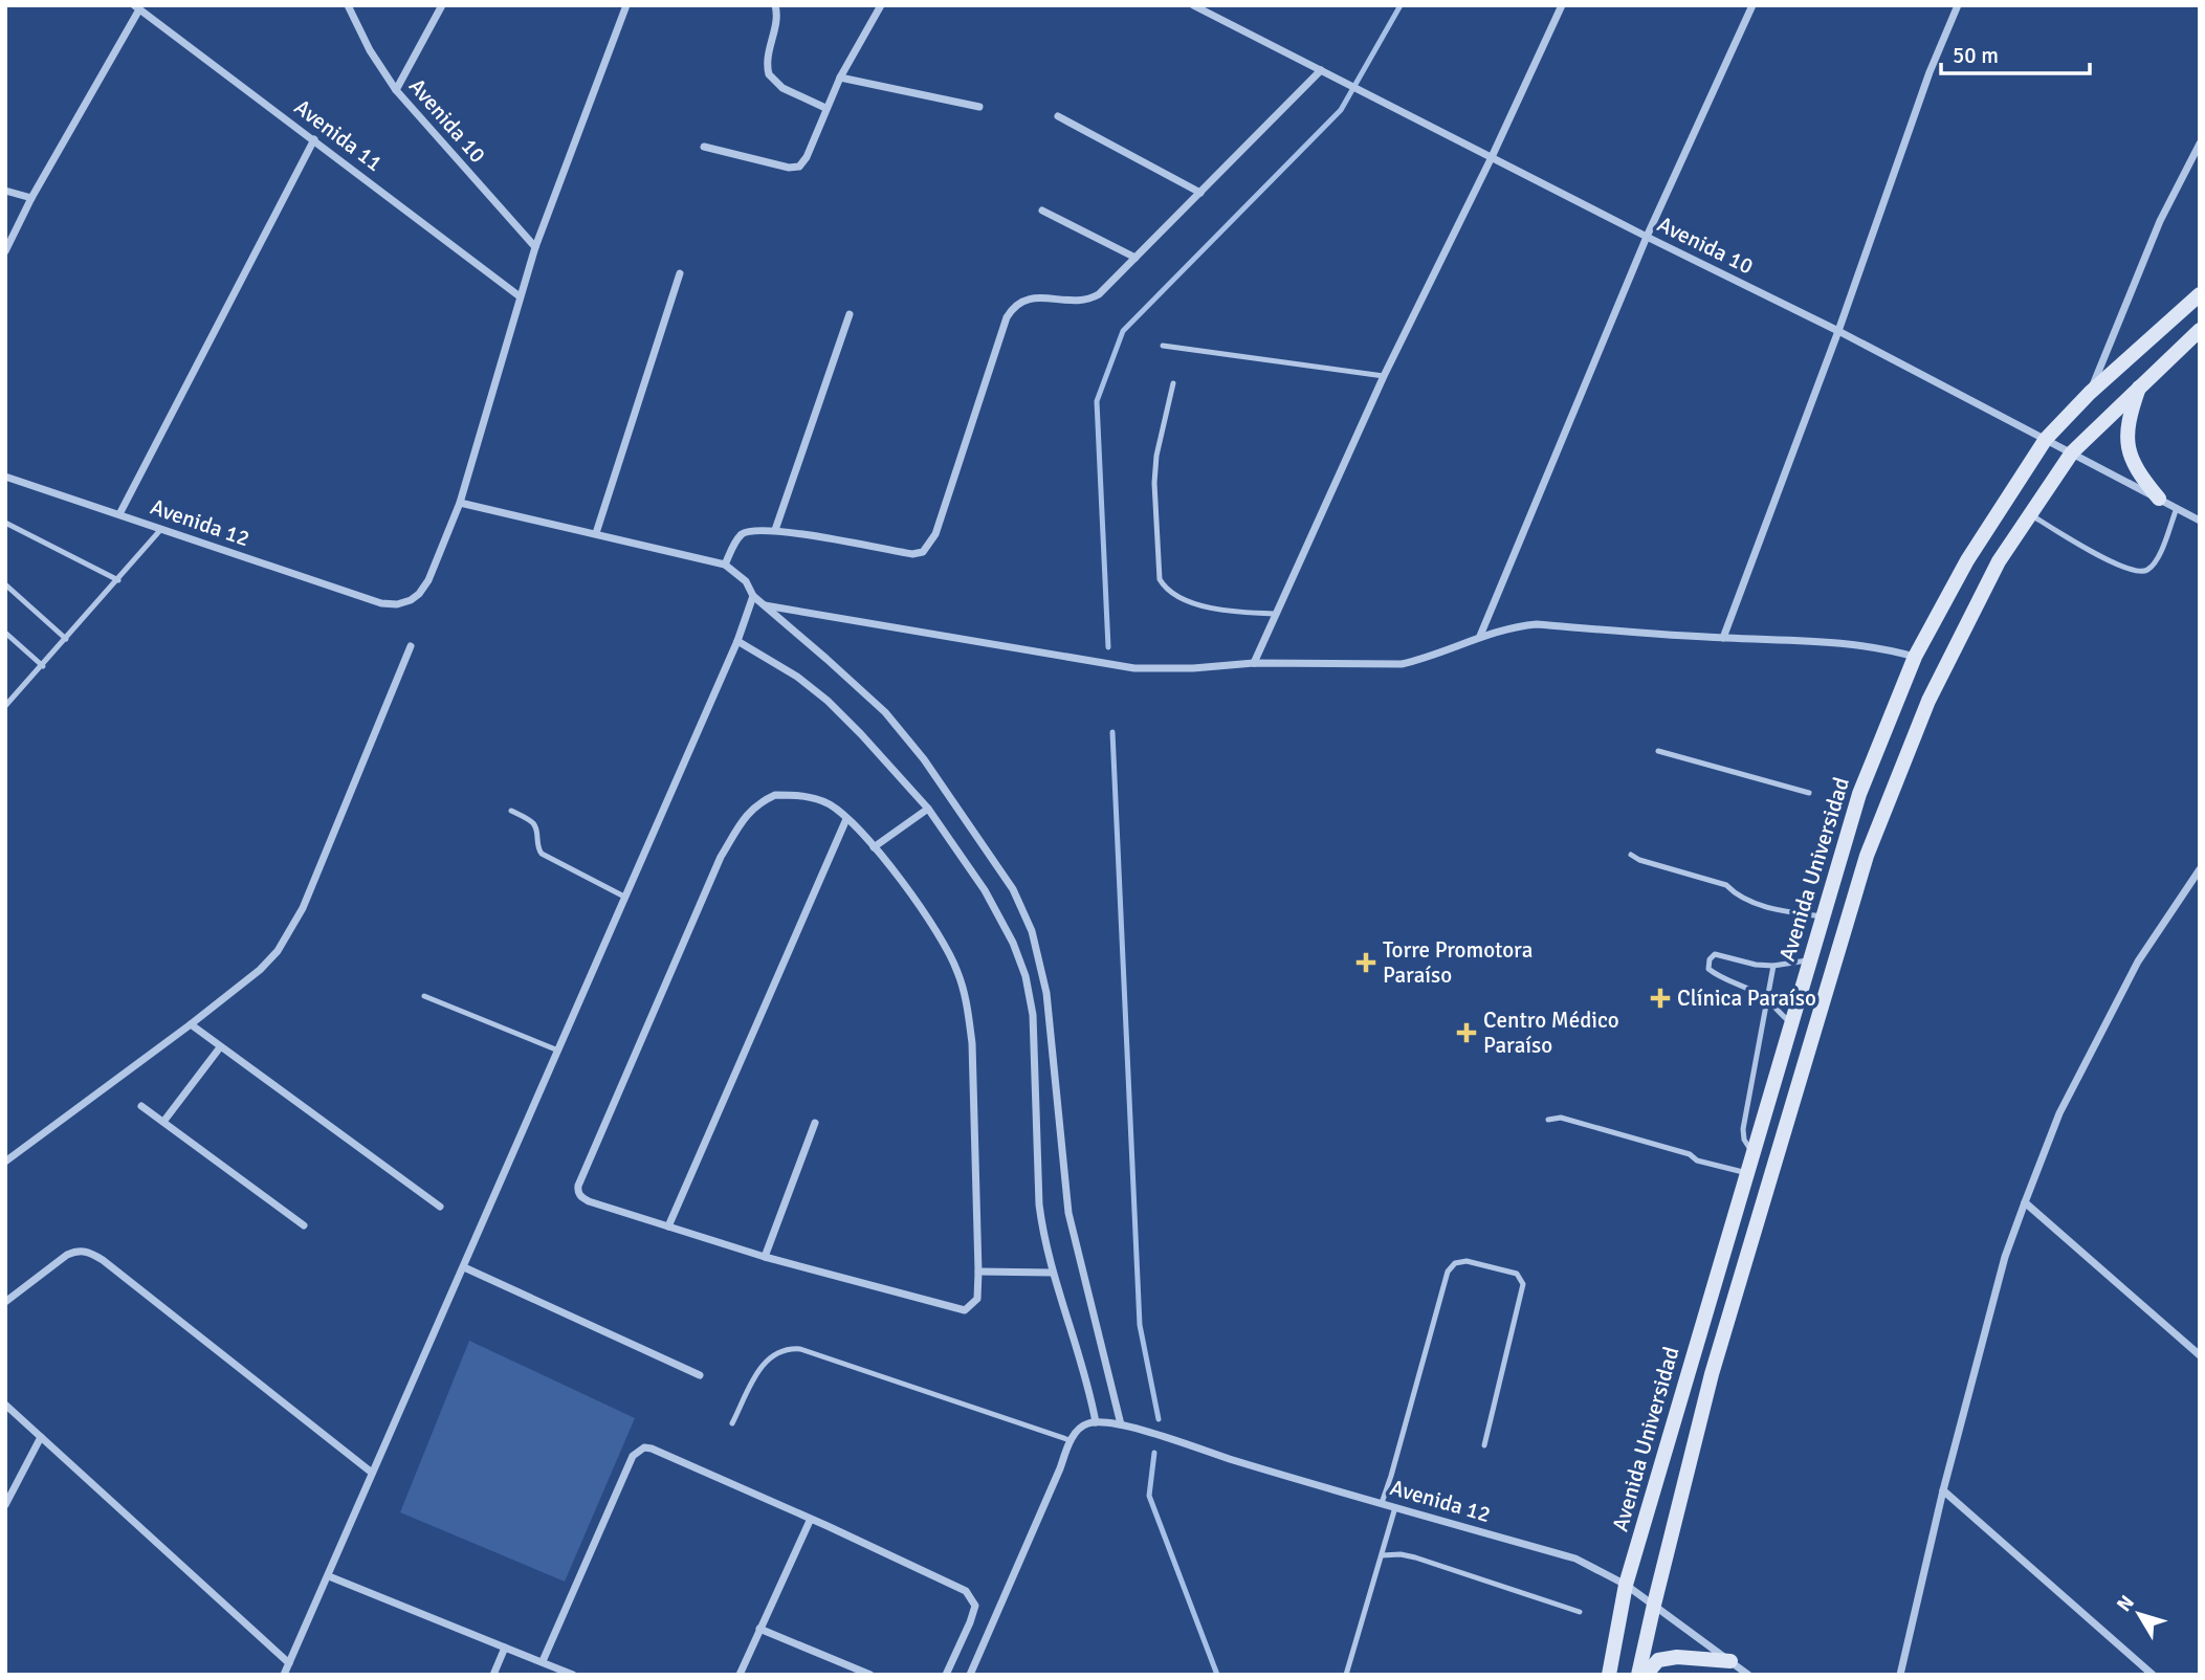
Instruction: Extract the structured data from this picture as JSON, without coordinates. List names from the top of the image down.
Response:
{
  "streets": {
    "street": [
      "Avenida 10",
      "Avenida 11",
      "Avenida 12",
      "Avenida Universidad"
    ]
  },
  "crossings": [
    ["Avenida 10", "Avenida Universidad"],
    ["Avenida 12", "Avenida Universidad"]
  ],
  "places": {
    "health": ["Torre Promotora Paraíso", "Clínica Paraíso", "Centro Médico Paraíso"]
  },
  "scale_bar": "50 m",
  "north": "top left"
}
